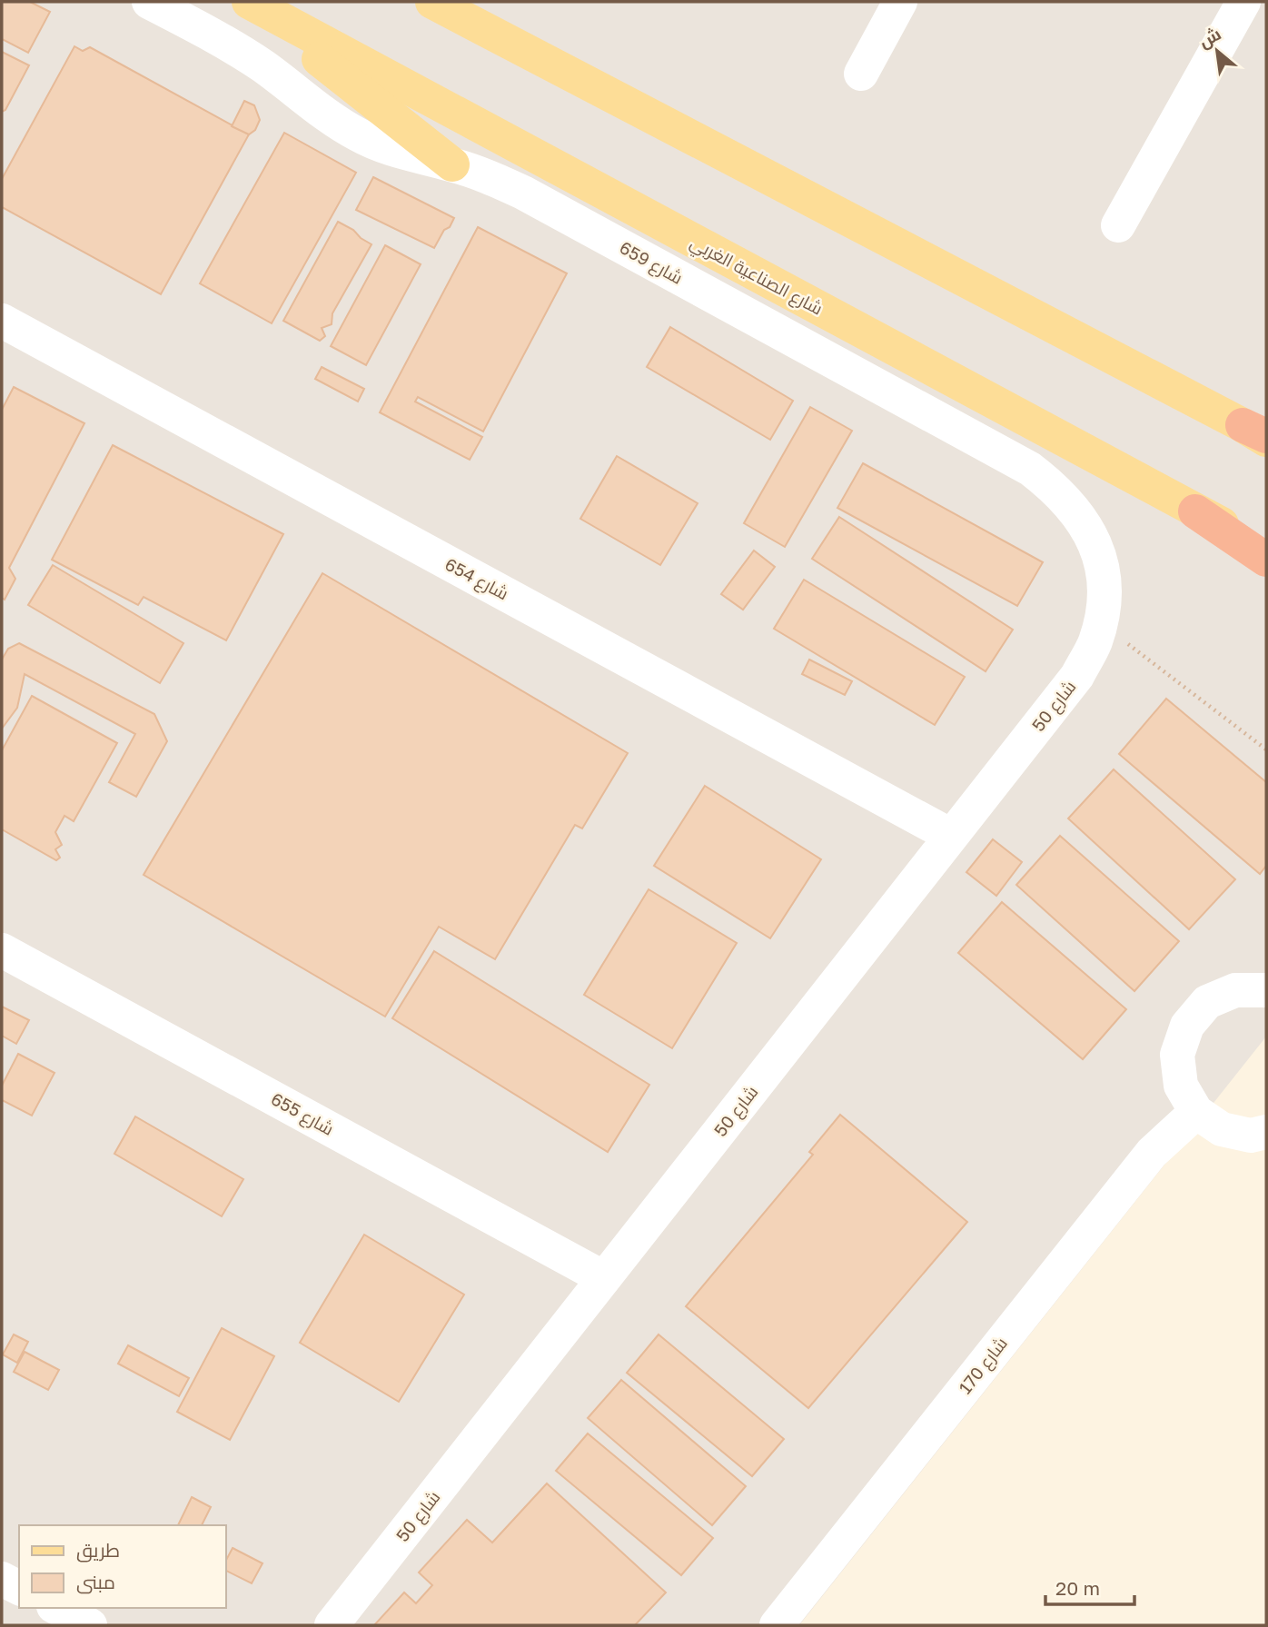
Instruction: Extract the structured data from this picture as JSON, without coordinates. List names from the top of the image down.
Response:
{
  "streets": {
    "main road": ["شارع الصناعية الغربي"],
    "street": [
      "شارع 659",
      "شارع 654",
      "شارع 50",
      "شارع 655",
      "شارع 170"
    ]
  },
  "crossings": [
    ["شارع 659", "شارع 50"],
    ["شارع 654", "شارع 50"],
    ["شارع 50", "شارع 655"]
  ],
  "legend": ["طريق", "مبنى"],
  "scale_bar": "20 m",
  "north": "top left"
}
